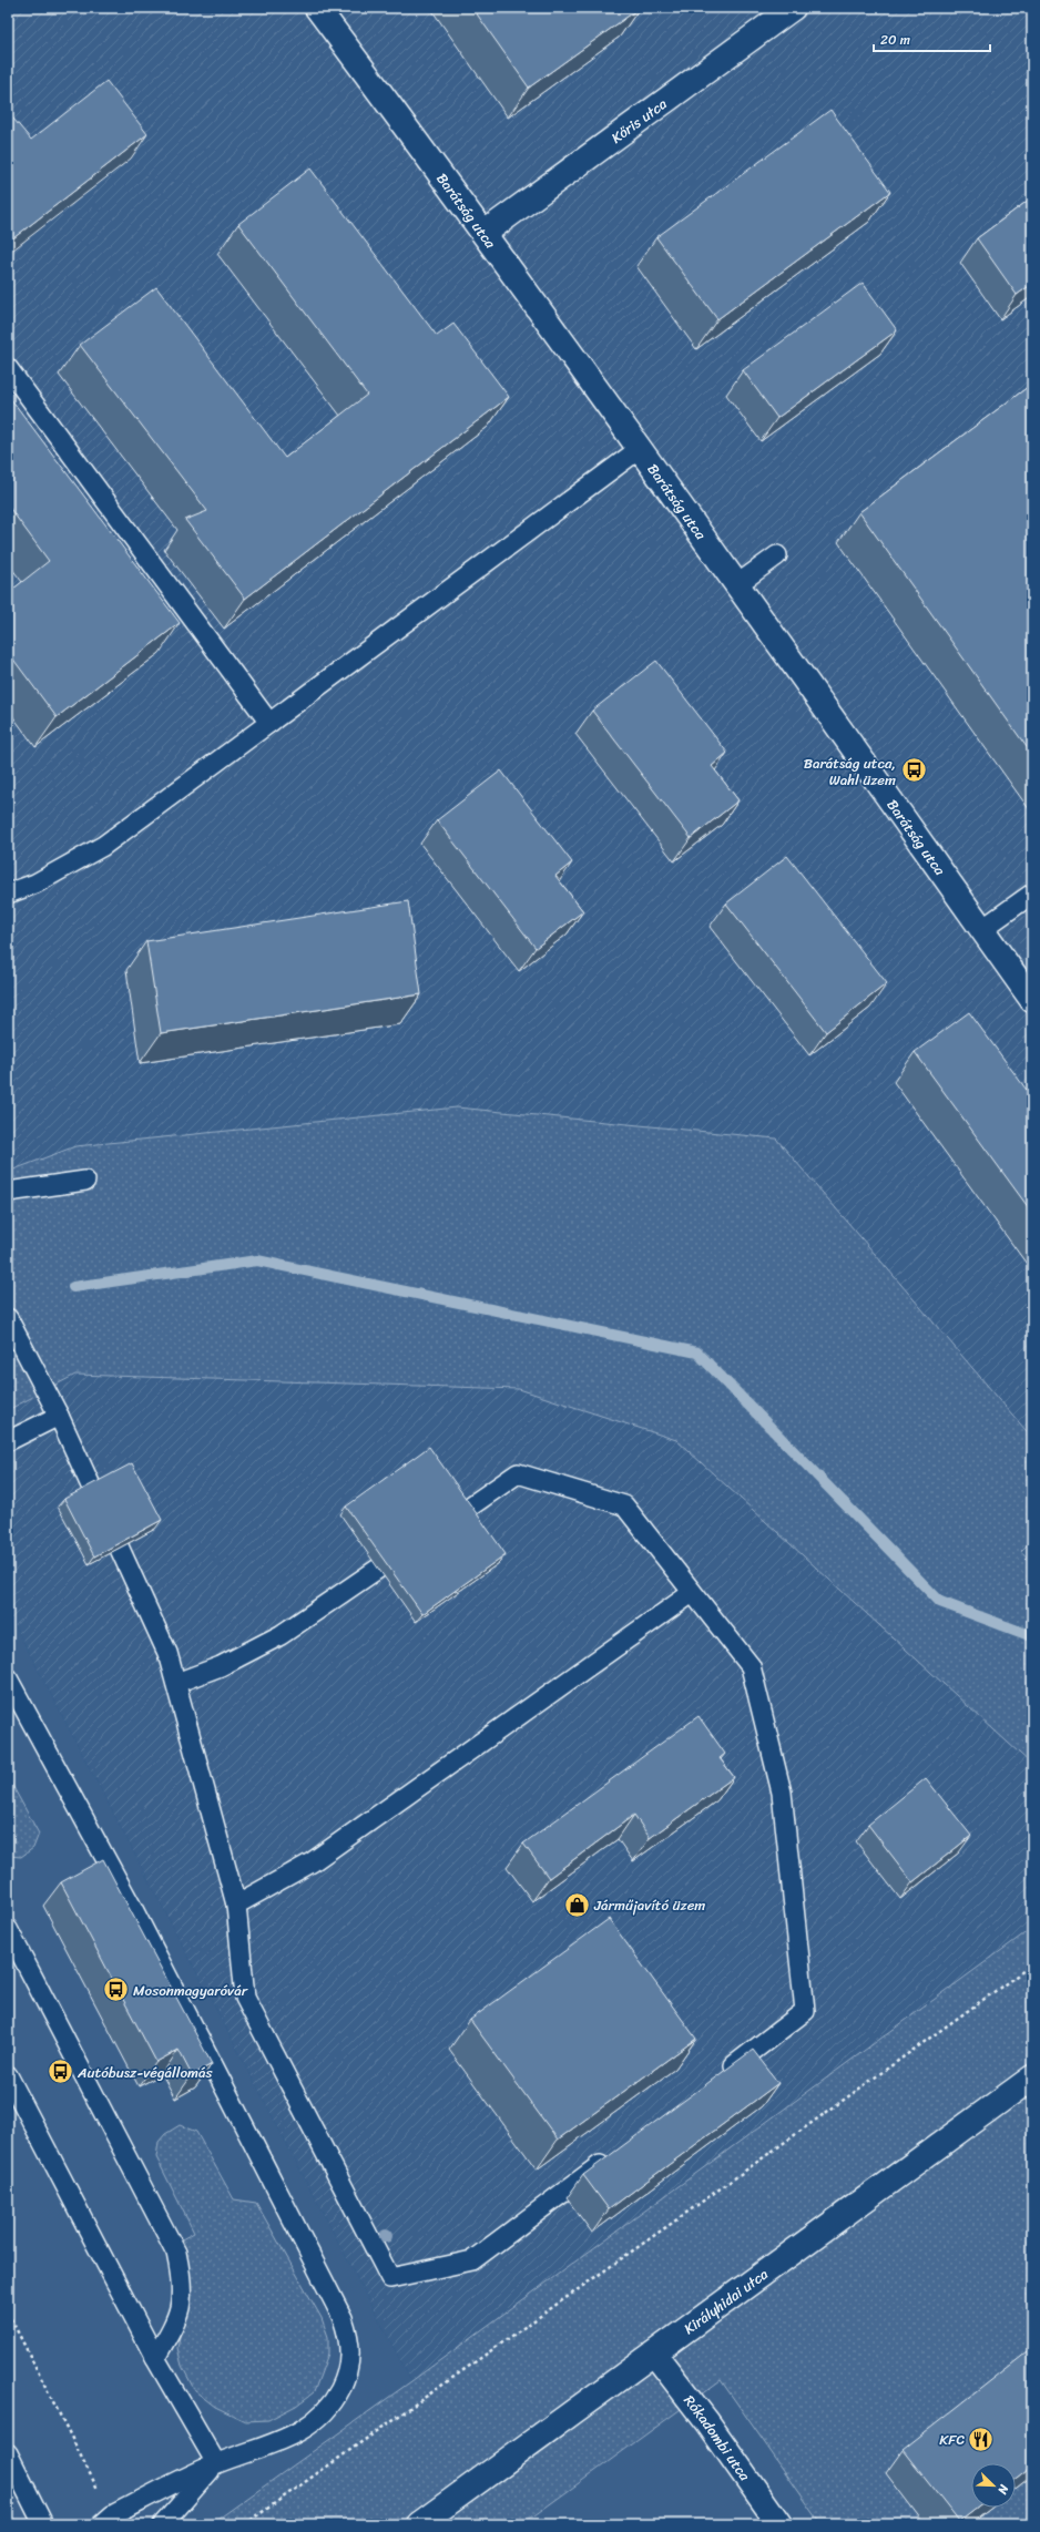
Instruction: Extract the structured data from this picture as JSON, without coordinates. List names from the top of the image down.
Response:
{
  "streets": {
    "street": [
      "Kőris utca",
      "Barátság utca",
      "Királyhidai utca",
      "Rókadombi utca"
    ]
  },
  "crossings": [
    ["Kőris utca", "Barátság utca"],
    ["Királyhidai utca", "Rókadombi utca"]
  ],
  "places": {
    "bus stop": ["Barátság utca, Wahl üzem", "Mosonmagyaróvár", "Autóbusz-végállomás"],
    "shop": ["Járműjavító üzem"],
    "restaurant": ["KFC"]
  },
  "scale_bar": "20 m",
  "north": "bottom right"
}
